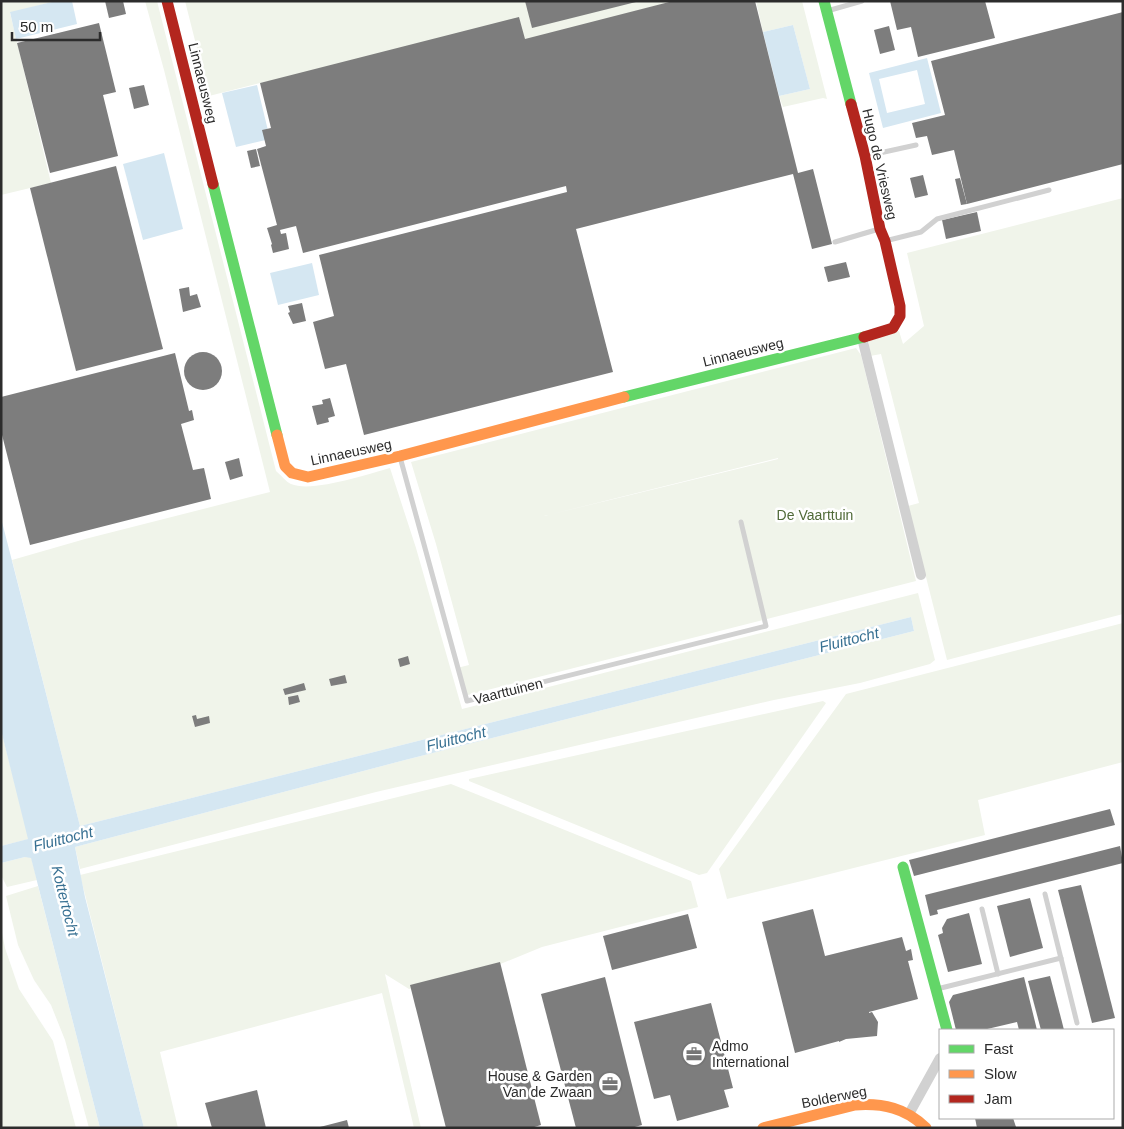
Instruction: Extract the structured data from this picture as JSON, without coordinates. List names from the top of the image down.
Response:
{
  "streets": {
    "street": ["Linnaeusweg", "Hugo de Vriesweg", "Bolderweg"],
    "lane": ["Vaarttuinen"]
  },
  "crossings": [
    ["Linnaeusweg", "Hugo de Vriesweg"],
    ["Linnaeusweg", "Vaarttuinen"]
  ],
  "water": ["Fluittocht", "Kottertocht"],
  "parks": ["De Vaarttuin"],
  "places": {
    "office": ["Admo International", "House & Garden Van de Zwaan"]
  },
  "legend": ["Fast", "Slow", "Jam"],
  "scale_bar": "50 m"
}
